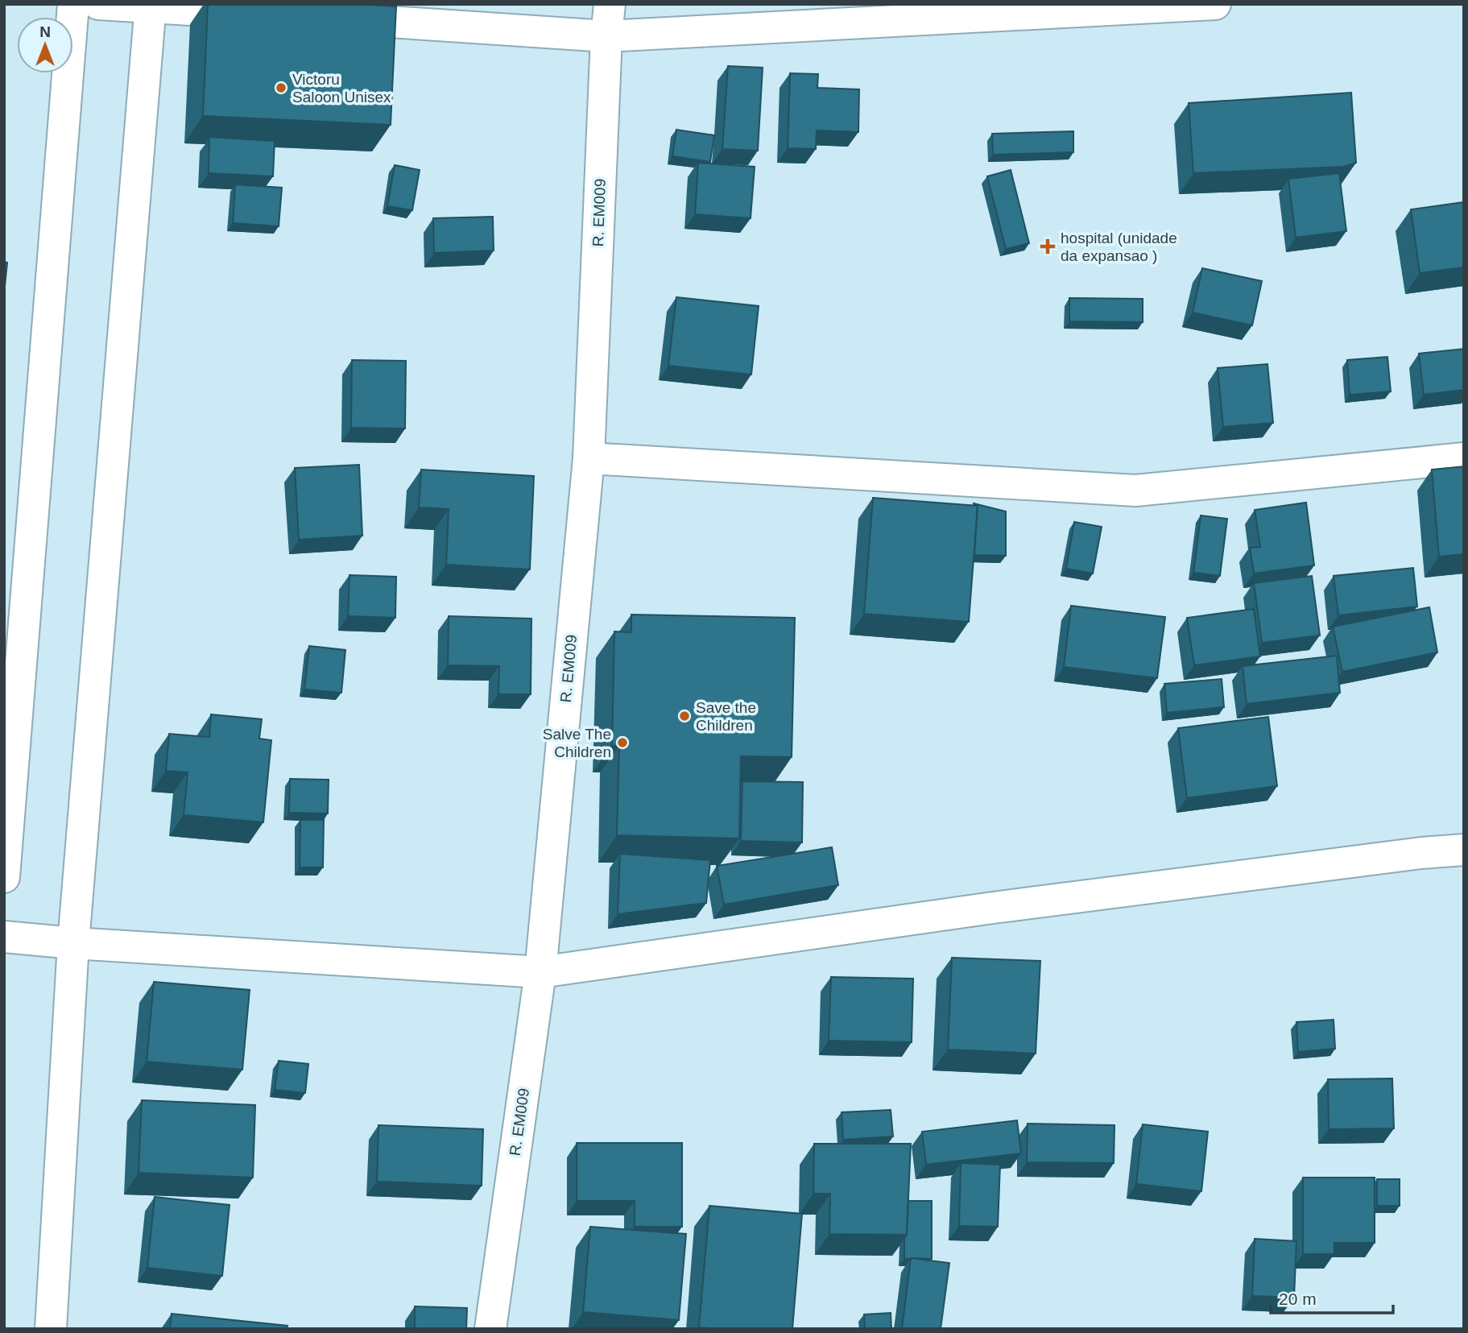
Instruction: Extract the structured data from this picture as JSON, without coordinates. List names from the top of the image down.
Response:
{
  "streets": {
    "street": ["R. EM009"]
  },
  "places": {
    "other": ["Victoru Saloon Unisex", "Save the Children", "Salve The Children"],
    "health": ["hospital (unidade da expansao )"]
  },
  "scale_bar": "20 m",
  "north": "top"
}
